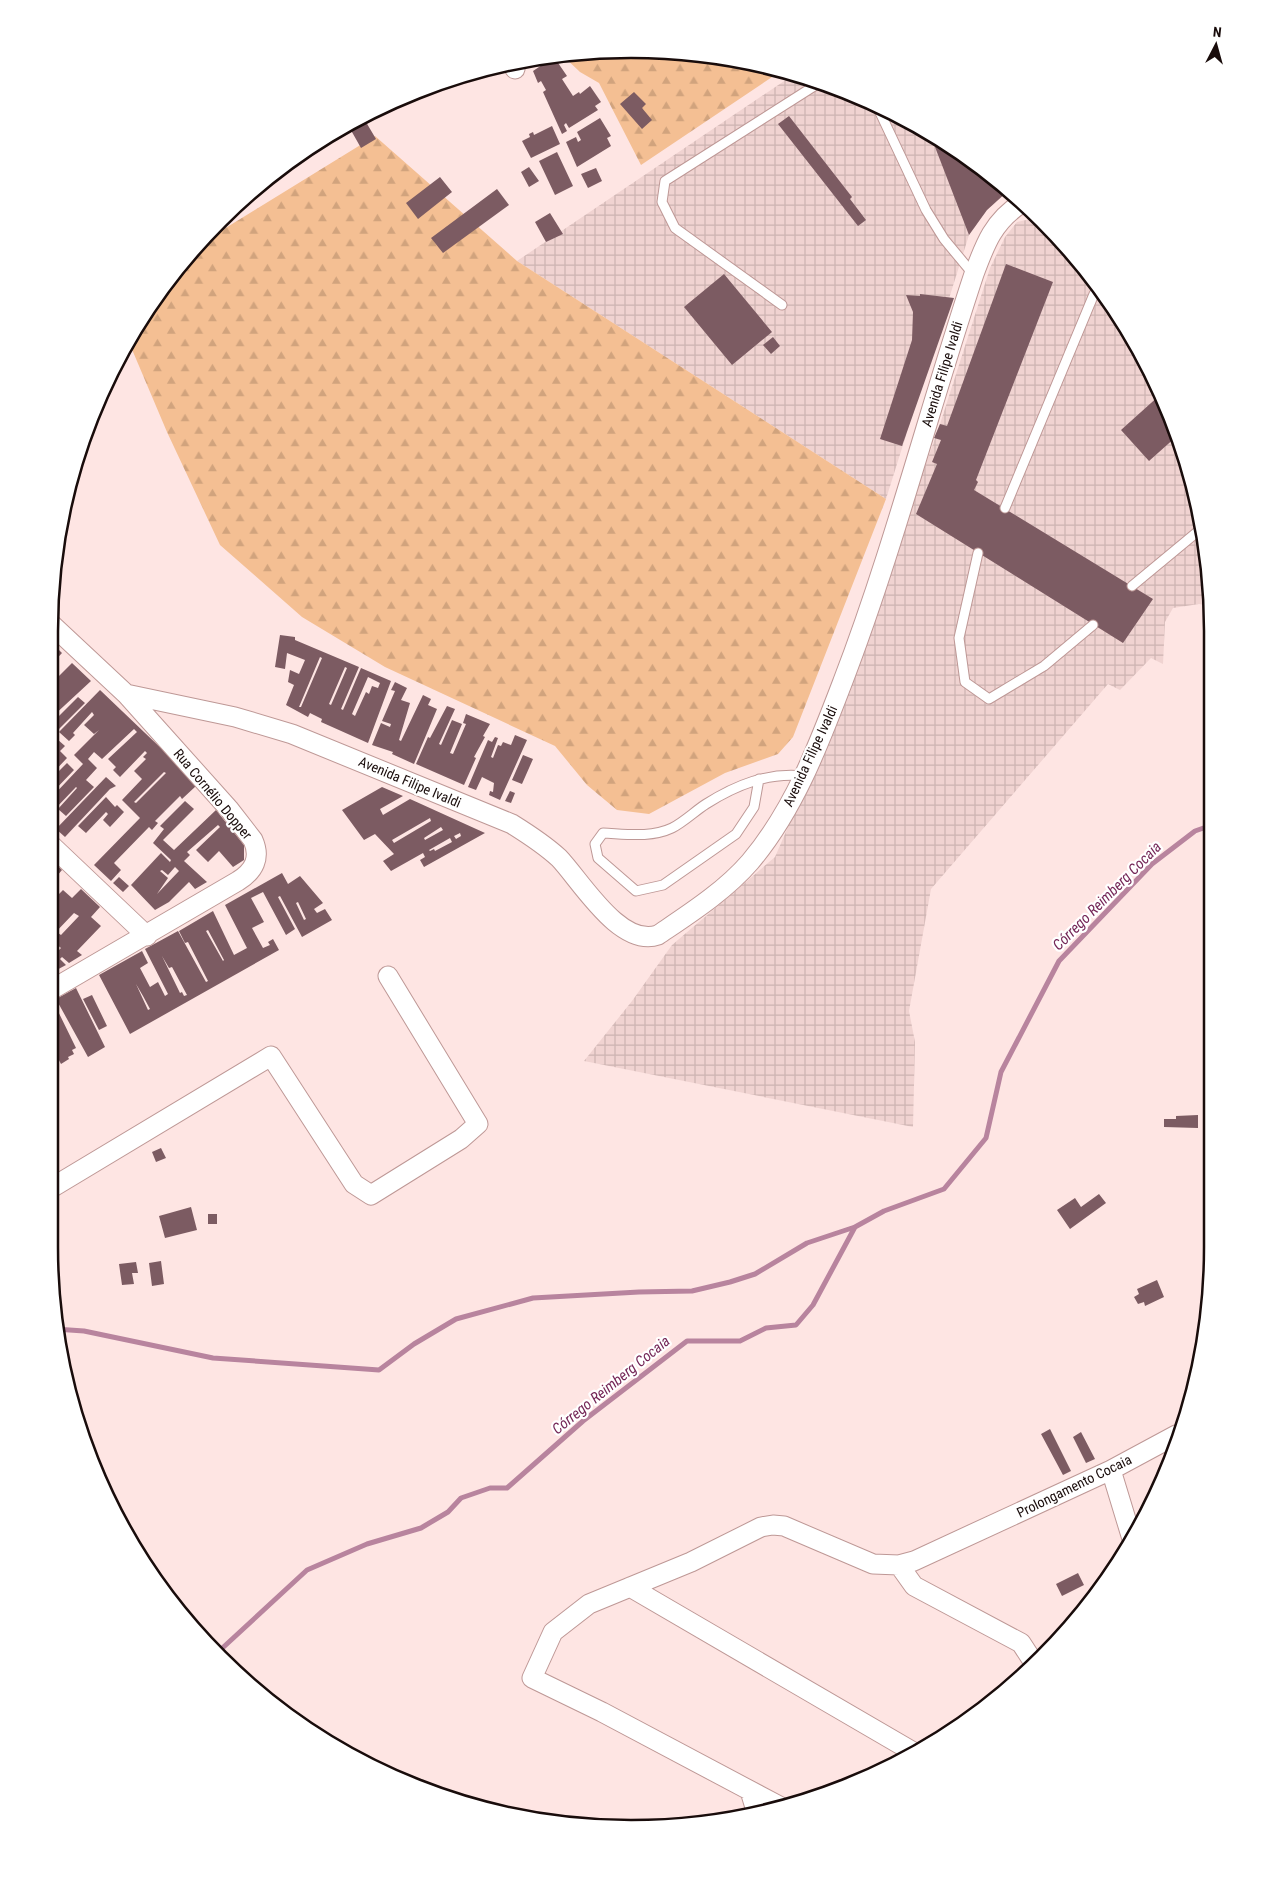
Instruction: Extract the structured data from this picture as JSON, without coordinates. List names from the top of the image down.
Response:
{
  "streets": {
    "street": ["Avenida Filipe Ivaldi", "Rua Cornélio Dopper", "Prolongamento Cocaia"]
  },
  "crossings": [
    ["Avenida Filipe Ivaldi", "Rua Cornélio Dopper"]
  ],
  "water": ["Córrego Reimberg Cocaia"],
  "north": "top"
}
